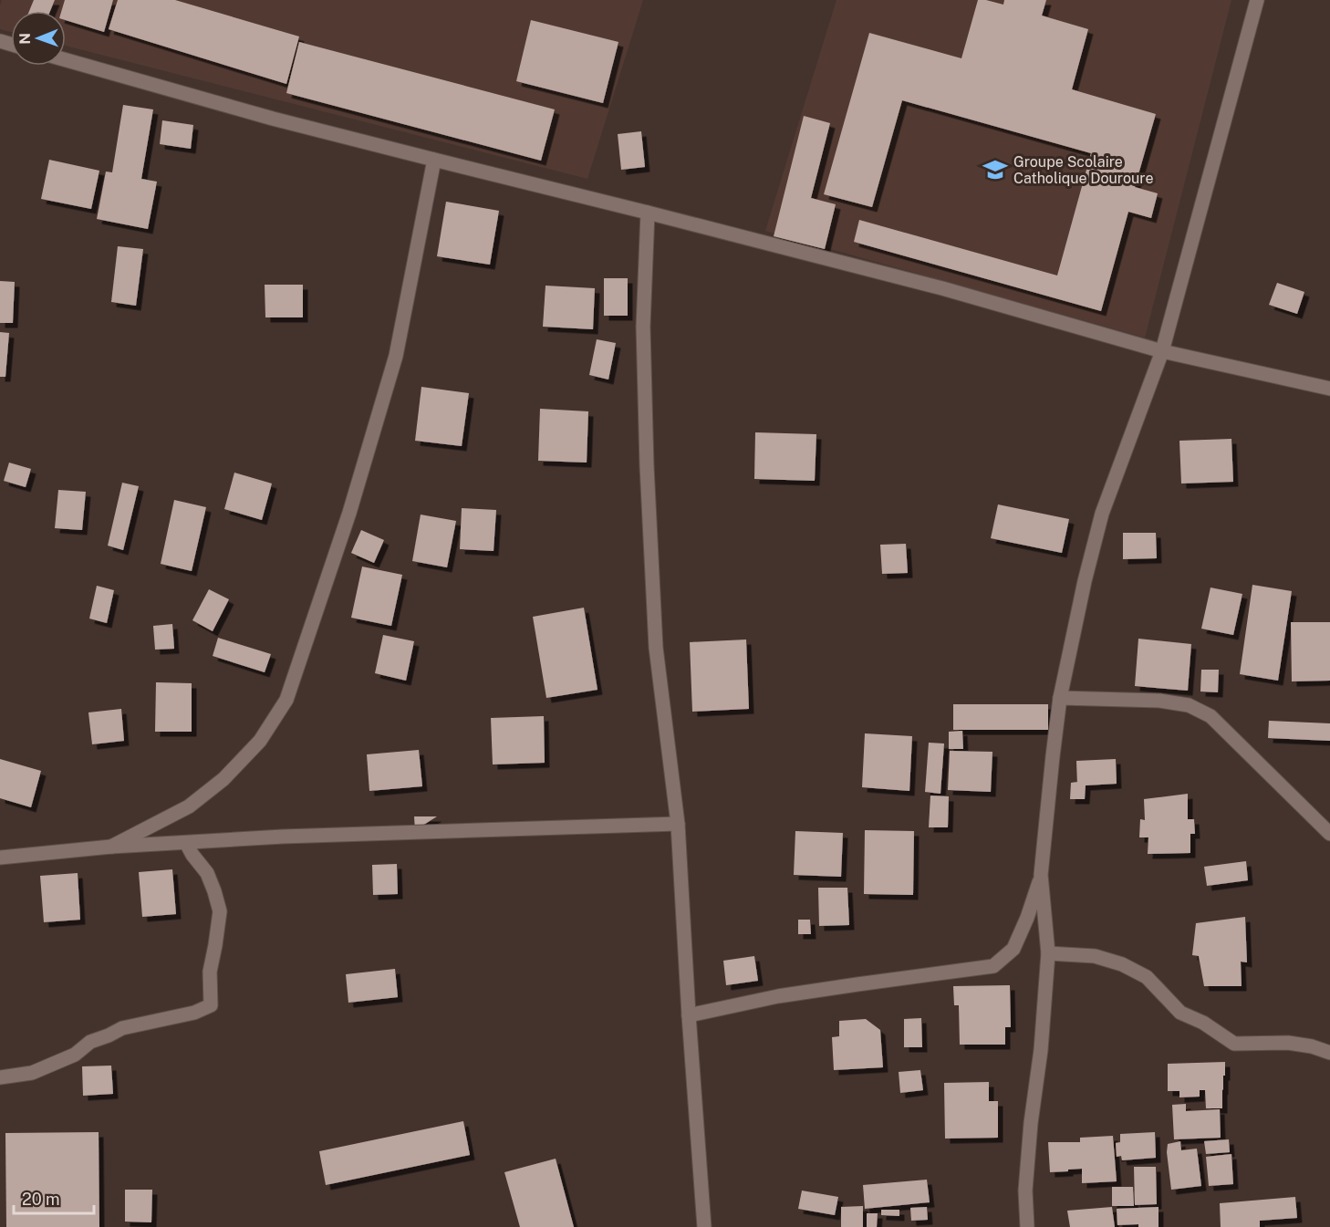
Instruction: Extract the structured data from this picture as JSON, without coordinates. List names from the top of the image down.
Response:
{
  "places": {
    "school or university": ["Groupe Scolaire Catholique Douroure"]
  },
  "scale_bar": "20 m",
  "north": "left"
}
